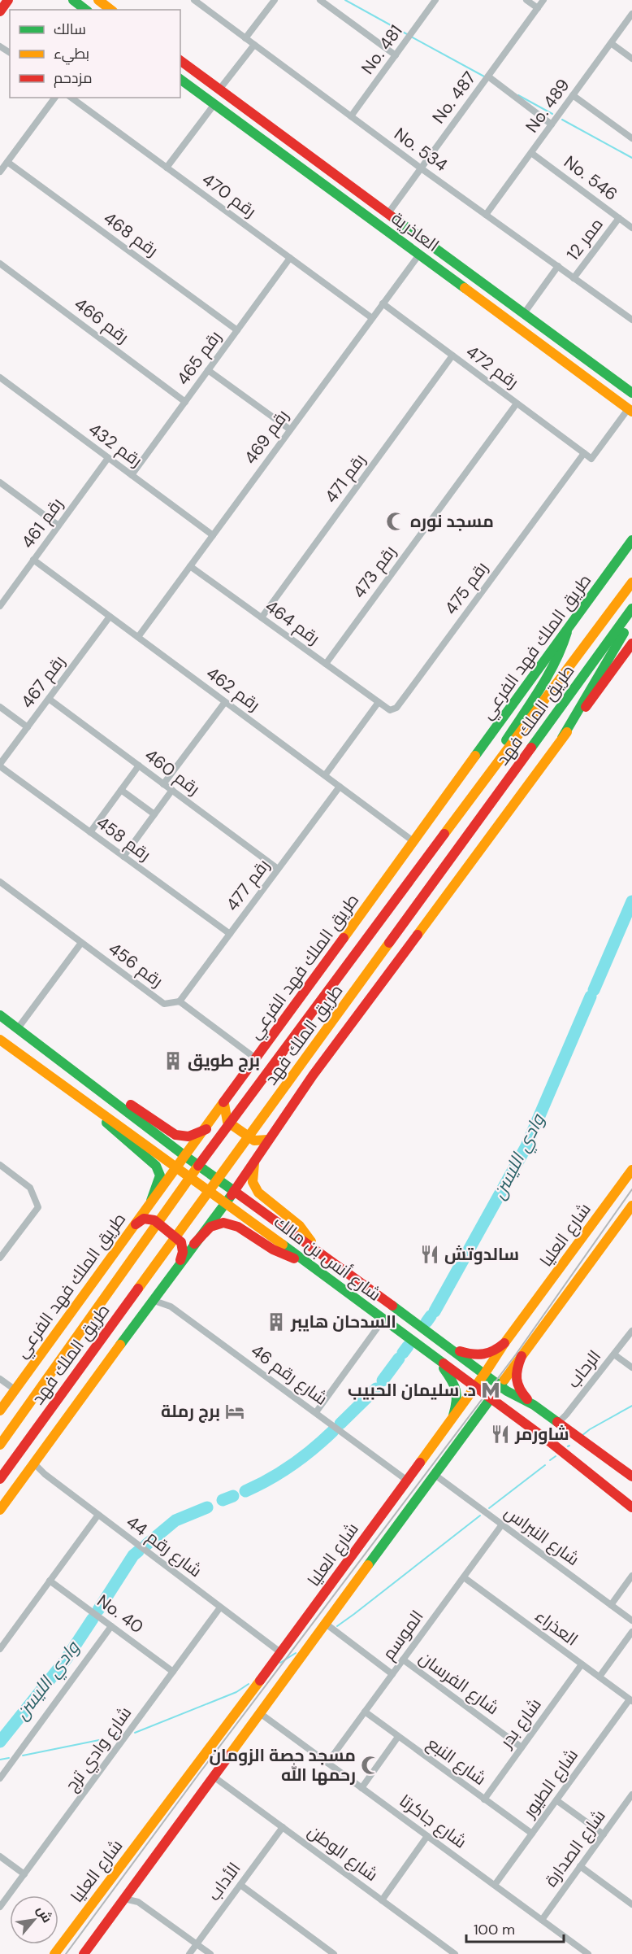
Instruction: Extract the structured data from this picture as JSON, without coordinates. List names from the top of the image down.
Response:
{
  "streets": {
    "main road": [
      "العاذرية",
      "طريق الملك فهد الفرعي",
      "طريق الملك فهد",
      "شارع العليا",
      "شارع أنس بن مالك"
    ],
    "street": [
      "No. 481",
      "No. 487",
      "No. 489",
      "No. 534",
      "No. 546",
      "رقم 470",
      "رقم 468",
      "ممر 12",
      "رقم 466",
      "رقم 465",
      "رقم 472",
      "رقم 469",
      "رقم 432",
      "رقم 471",
      "رقم 461",
      "رقم 473",
      "رقم 475",
      "رقم 464",
      "رقم 467",
      "رقم 462",
      "رقم 460",
      "رقم 458",
      "رقم 477",
      "رقم 456",
      "الرحاب",
      "شارع رقم 46",
      "شارع النبراس",
      "شارع رقم 44",
      "No. 40",
      "العذراء",
      "الموسم",
      "شارع الفرسان",
      "شارع بدر",
      "شارع وادي ترج",
      "شارع النبع",
      "شارع الطيور",
      "شارع جاكرتا",
      "شارع الصدارة",
      "شارع الوطن",
      "الأداب"
    ]
  },
  "crossings": [
    ["No. 481", "No. 534"],
    ["No. 487", "No. 534"],
    ["No. 487", "العاذرية"],
    ["No. 489", "No. 534"],
    ["No. 489", "No. 546"],
    ["No. 534", "ممر 12"],
    ["No. 546", "ممر 12"],
    ["رقم 470", "رقم 465"],
    ["رقم 470", "رقم 469"],
    ["العاذرية", "رقم 469"],
    ["رقم 468", "رقم 465"],
    ["رقم 466", "رقم 465"],
    ["رقم 465", "رقم 432"],
    ["رقم 472", "رقم 469"],
    ["رقم 472", "رقم 471"],
    ["رقم 472", "رقم 473"],
    ["رقم 472", "رقم 475"],
    ["رقم 469", "رقم 432"],
    ["رقم 469", "رقم 464"],
    ["رقم 469", "رقم 462"],
    ["رقم 432", "رقم 461"],
    ["رقم 471", "رقم 464"],
    ["رقم 461", "رقم 462"],
    ["رقم 473", "رقم 464"],
    ["رقم 475", "رقم 464"],
    ["طريق الملك فهد الفرعي", "رقم 462"],
    ["طريق الملك فهد الفرعي", "رقم 456"],
    ["طريق الملك فهد الفرعي", "شارع أنس بن مالك"],
    ["رقم 467", "رقم 462"],
    ["رقم 467", "رقم 460"],
    ["رقم 467", "رقم 458"],
    ["رقم 462", "رقم 477"],
    ["رقم 460", "رقم 477"],
    ["رقم 458", "رقم 477"],
    ["رقم 477", "رقم 456"],
    ["شارع العليا", "شارع أنس بن مالك"],
    ["شارع العليا", "شارع رقم 46"],
    ["شارع العليا", "شارع النبراس"],
    ["شارع العليا", "شارع رقم 44"],
    ["شارع العليا", "شارع جاكرتا"],
    ["شارع العليا", "شارع الوطن"],
    ["شارع النبراس", "الموسم"],
    ["شارع رقم 44", "شارع وادي ترج"],
    ["No. 40", "شارع وادي ترج"],
    ["العذراء", "الموسم"],
    ["العذراء", "شارع بدر"],
    ["العذراء", "شارع الطيور"],
    ["الموسم", "شارع الفرسان"],
    ["الموسم", "شارع النبع"],
    ["الموسم", "شارع جاكرتا"],
    ["شارع الفرسان", "شارع بدر"],
    ["شارع بدر", "شارع النبع"],
    ["شارع النبع", "شارع الطيور"],
    ["شارع الطيور", "شارع جاكرتا"],
    ["شارع جاكرتا", "شارع الصدارة"],
    ["شارع الوطن", "الأداب"]
  ],
  "water": ["وادي الليسن"],
  "places": {
    "mosque": ["مسجد نوره", "مسجد حصة الزومان رحمها الله"],
    "building": ["برج طويق", "السدحان هايبر"],
    "restaurant": ["سالدوتش", "شاورمر"],
    "metro station": ["د. سليمان الحبيب"],
    "hotel": ["برج رملة"]
  },
  "legend": ["سالك", "بطيء", "مزدحم"],
  "scale_bar": "100 m",
  "north": "top right"
}
